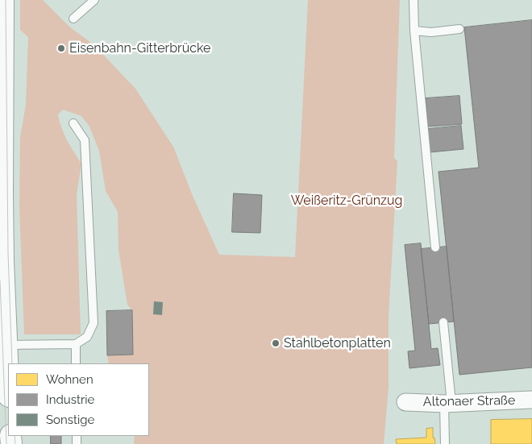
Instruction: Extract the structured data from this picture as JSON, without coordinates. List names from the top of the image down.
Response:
{
  "streets": {
    "street": ["Altonaer Straße"]
  },
  "parks": ["Weißeritz-Grünzug"],
  "places": ["Eisenbahn-Gitterbrücke", "Stahlbetonplatten"],
  "legend": ["Wohnen", "Industrie", "Sonstige"]
}
